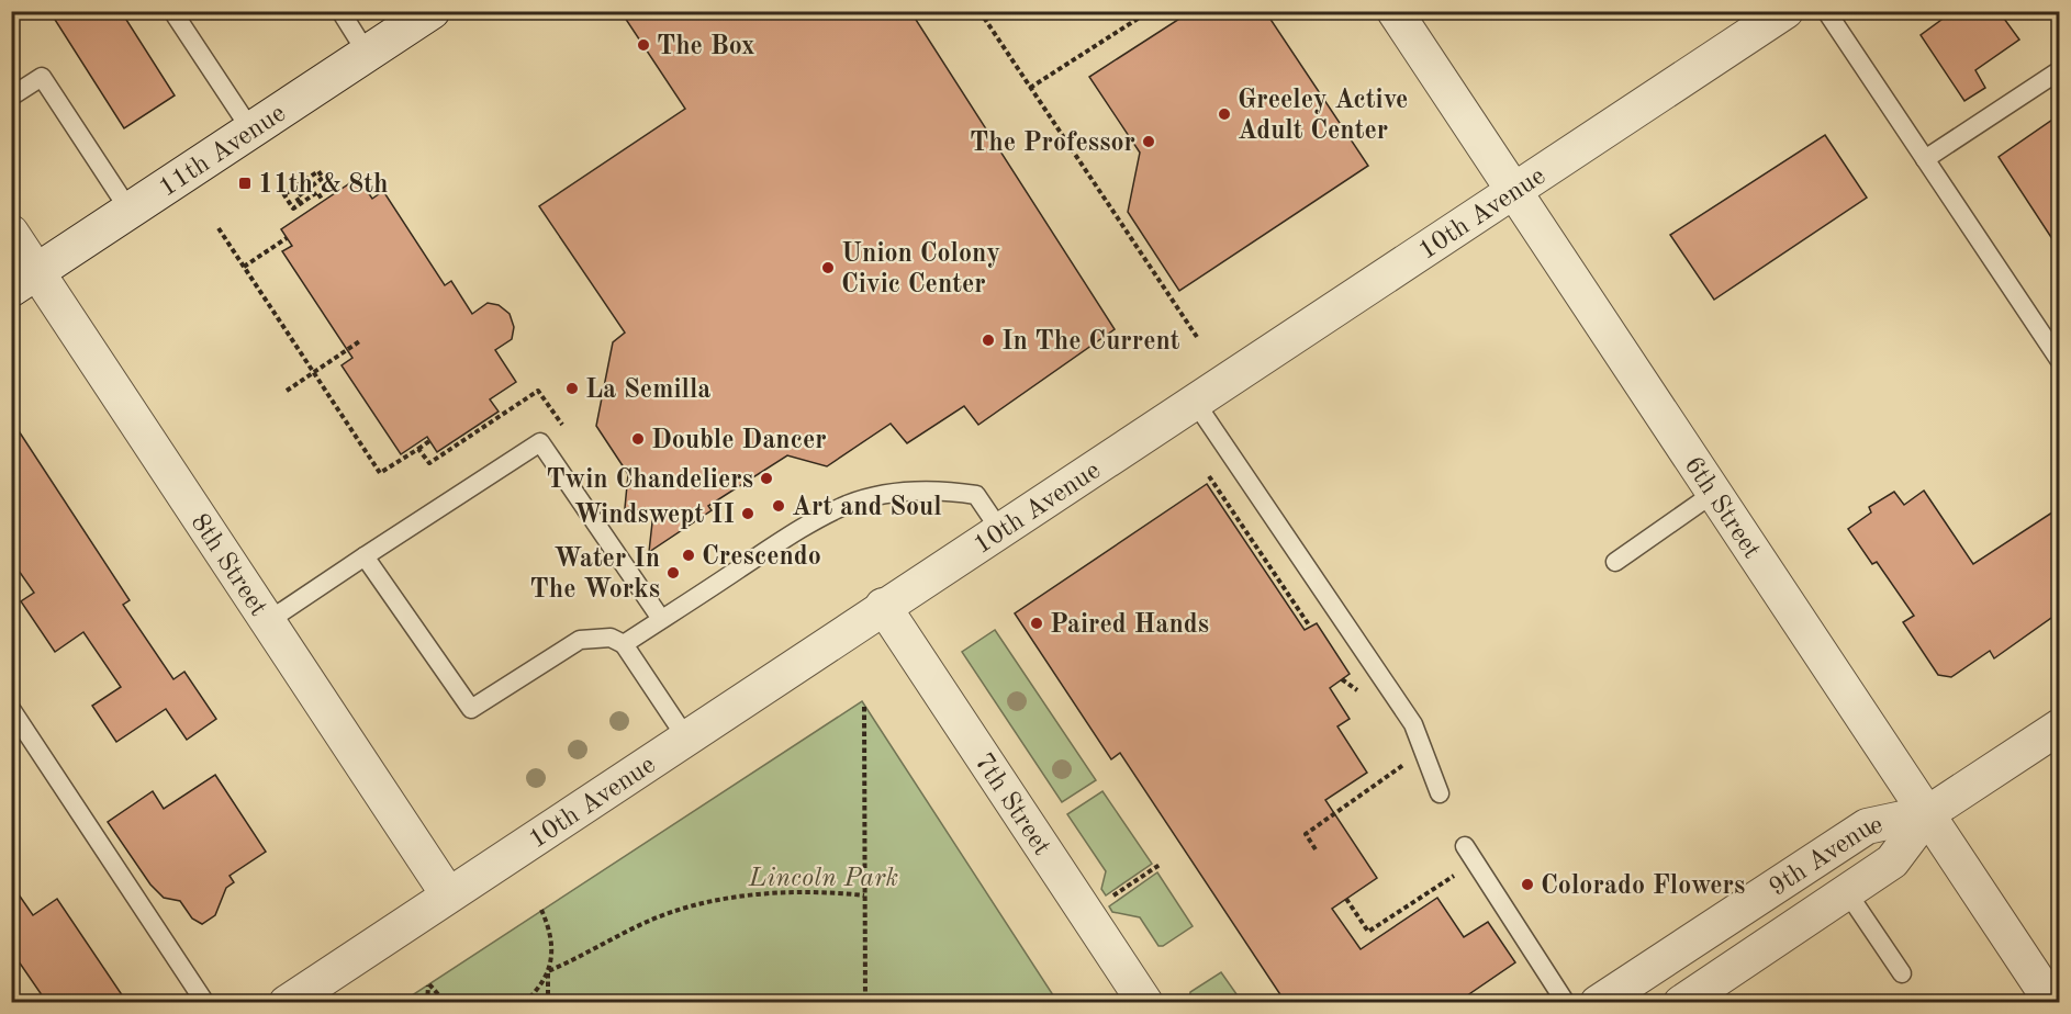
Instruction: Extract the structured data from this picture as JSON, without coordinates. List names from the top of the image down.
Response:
{
  "streets": {
    "main road": ["11th Avenue"],
    "street": [
      "10th Avenue",
      "6th Street",
      "8th Street",
      "7th Street",
      "9th Avenue"
    ]
  },
  "crossings": [
    ["11th Avenue", "8th Street"],
    ["10th Avenue", "6th Street"],
    ["10th Avenue", "8th Street"],
    ["10th Avenue", "7th Street"],
    ["6th Street", "9th Avenue"]
  ],
  "parks": ["Lincoln Park"],
  "places": {
    "other": [
      "The Box",
      "Greeley Active Adult Center",
      "The Professor",
      "Union Colony Civic Center",
      "In The Current",
      "La Semilla",
      "Double Dancer",
      "Twin Chandeliers",
      "Art and Soul",
      "Windswept II",
      "Crescendo",
      "Water In The Works",
      "Paired Hands",
      "Colorado Flowers"
    ],
    "transit": ["11th & 8th"]
  }
}
